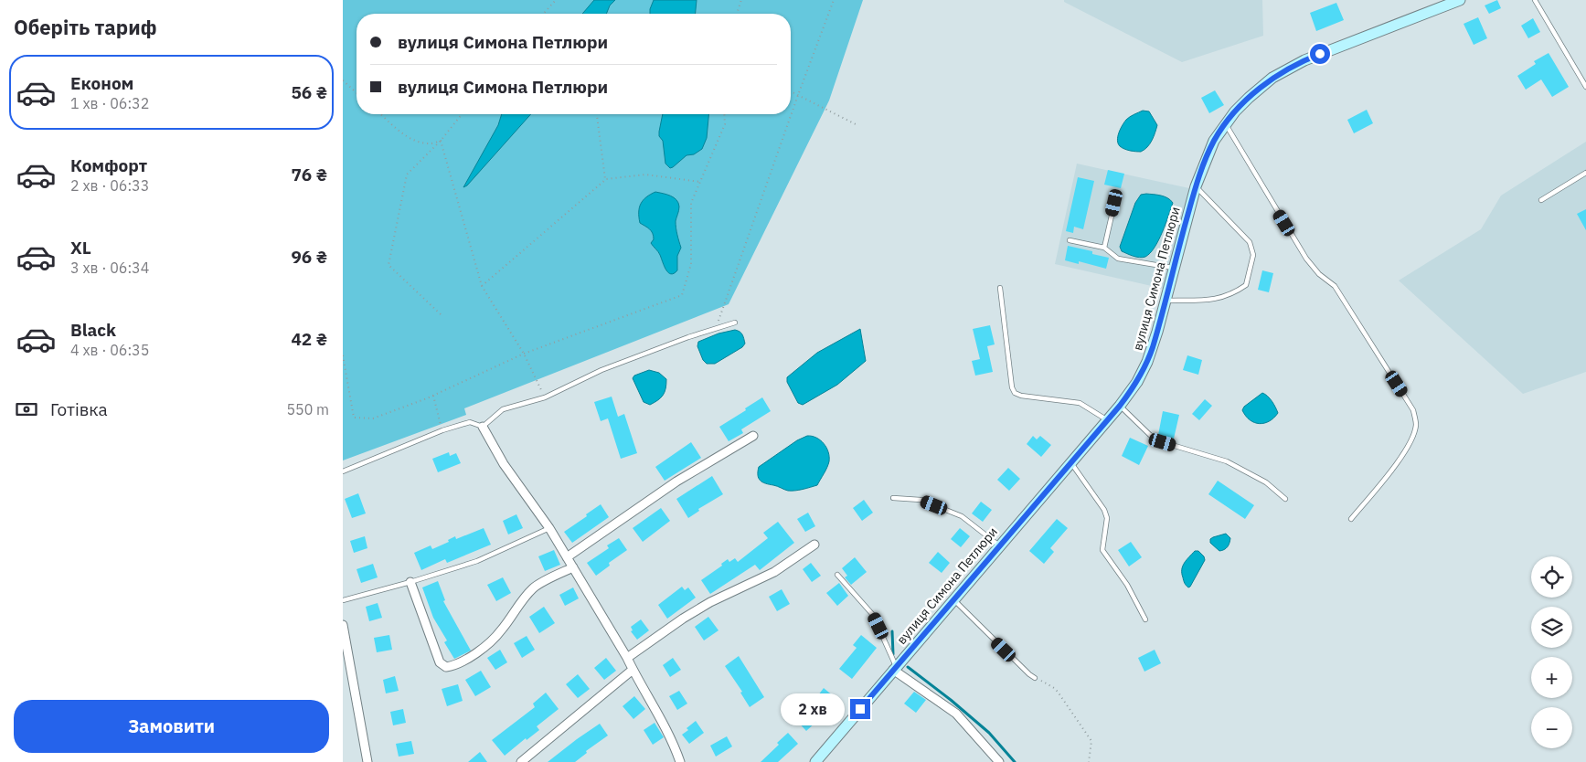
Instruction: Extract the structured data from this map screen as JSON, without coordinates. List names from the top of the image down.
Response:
{
  "streets": {
    "main road": ["вулиця Симона Петлюри"]
  },
  "page": {
    "heading": "Оберіть тариф",
    "banner": ["вулиця Симона Петлюри", "вулиця Симона Петлюри"],
    "list": [
      {
        "name": "Економ",
        "note": "1 хв · 06:32",
        "value": "56 ₴"
      },
      {
        "name": "Комфорт",
        "note": "2 хв · 06:33",
        "value": "76 ₴"
      },
      {
        "name": "XL",
        "note": "3 хв · 06:34",
        "value": "96 ₴"
      },
      {
        "name": "Black",
        "note": "4 хв · 06:35",
        "value": "42 ₴"
      }
    ],
    "pay": ["Готівка", "550 m"],
    "map_buttons": ["+", "−"],
    "buttons": "Замовити",
    "bubble": "2 хв"
  }
}
